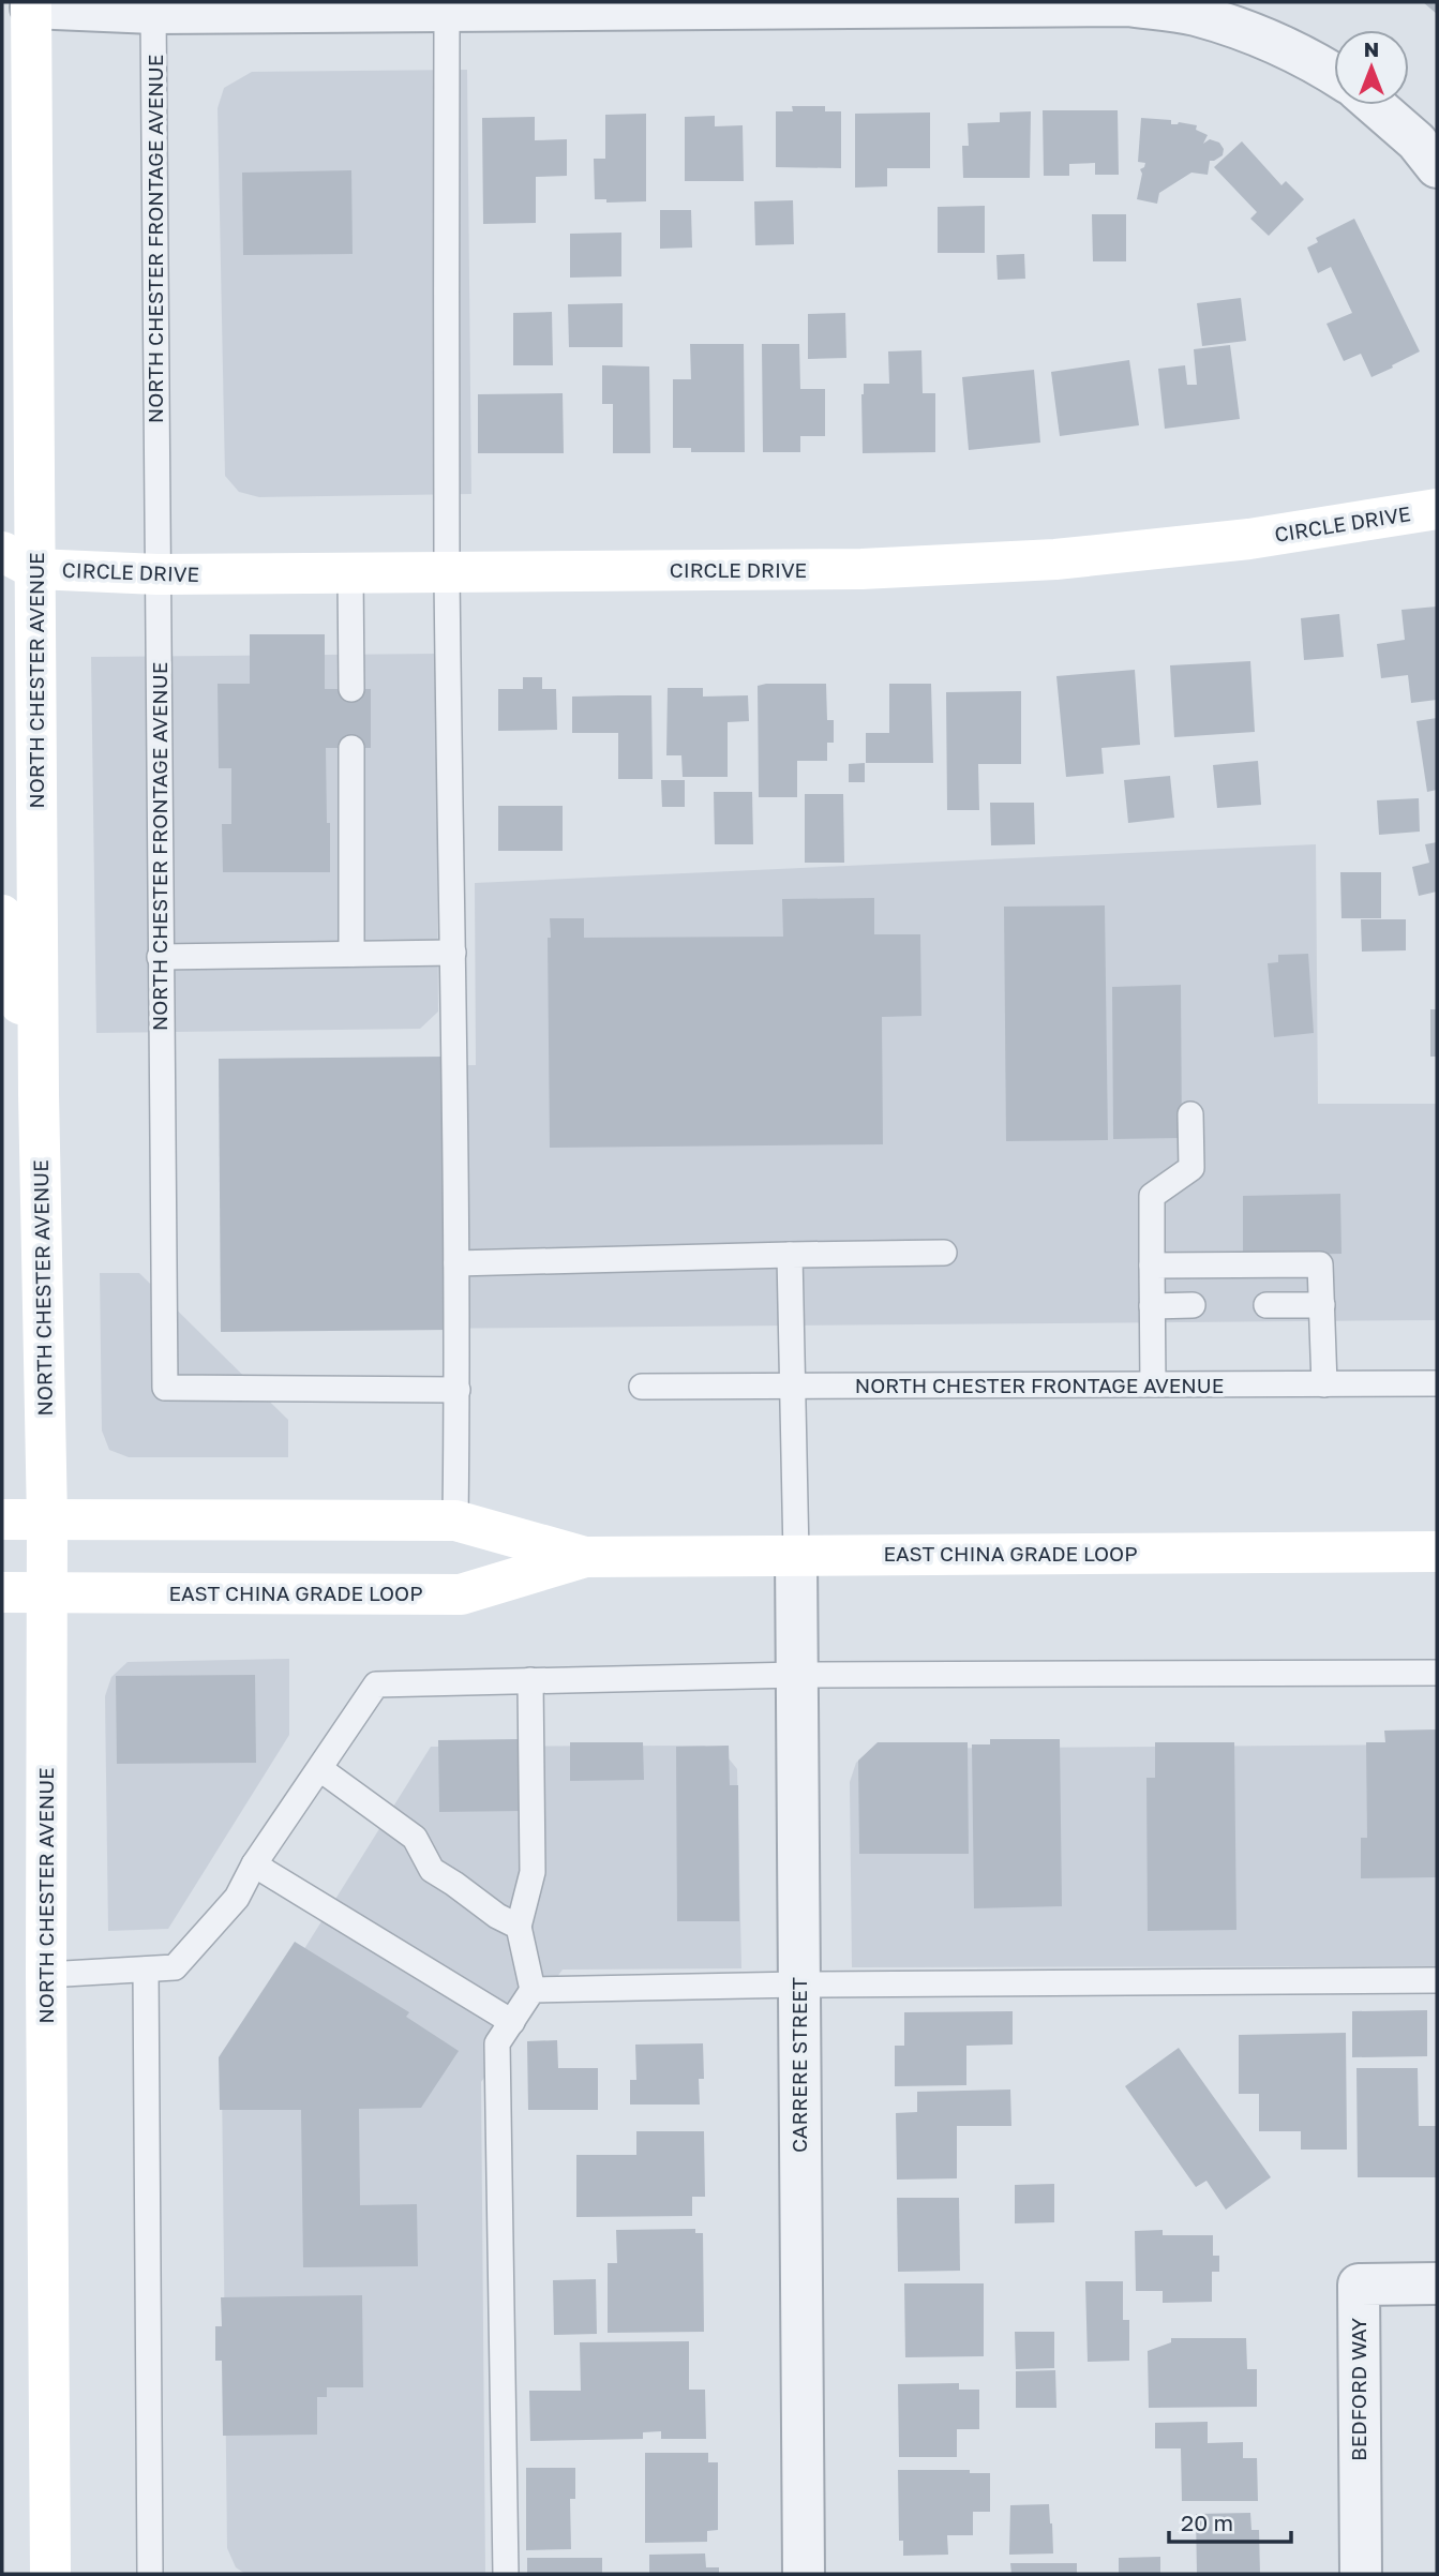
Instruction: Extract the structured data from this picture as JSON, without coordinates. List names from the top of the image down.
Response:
{
  "streets": {
    "main road": ["CIRCLE DRIVE", "NORTH CHESTER AVENUE", "EAST CHINA GRADE LOOP"],
    "street": ["CARRERE STREET", "BEDFORD WAY"],
    "lane": ["NORTH CHESTER FRONTAGE AVENUE"]
  },
  "crossings": [
    ["NORTH CHESTER FRONTAGE AVENUE", "CIRCLE DRIVE"],
    ["CIRCLE DRIVE", "NORTH CHESTER AVENUE"],
    ["NORTH CHESTER AVENUE", "EAST CHINA GRADE LOOP"],
    ["EAST CHINA GRADE LOOP", "CARRERE STREET"]
  ],
  "scale_bar": "20 m",
  "north": "top"
}
